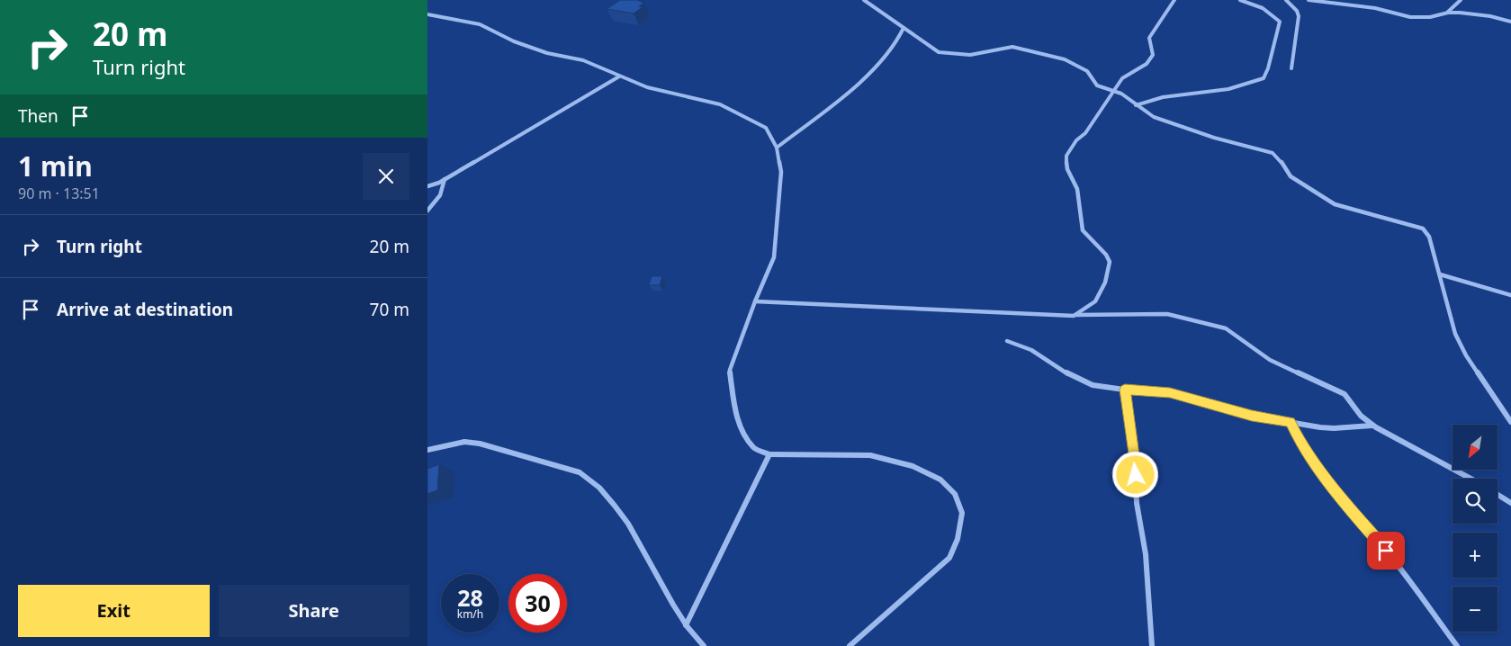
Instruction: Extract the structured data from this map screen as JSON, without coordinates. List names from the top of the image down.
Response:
{
  "north": "bottom left",
  "page": {
    "turn": ["20 m", "Turn right"],
    "then": "Then",
    "heading": ["1 min", "90 m · 13:51"],
    "list": [
      {
        "name": "Turn right",
        "value": "20 m"
      },
      {
        "name": "Arrive at destination",
        "value": "70 m"
      }
    ],
    "map_buttons": ["+", "−"],
    "speed": "28 km/h",
    "limit": "30",
    "buttons": ["Exit", "Share"]
  }
}
